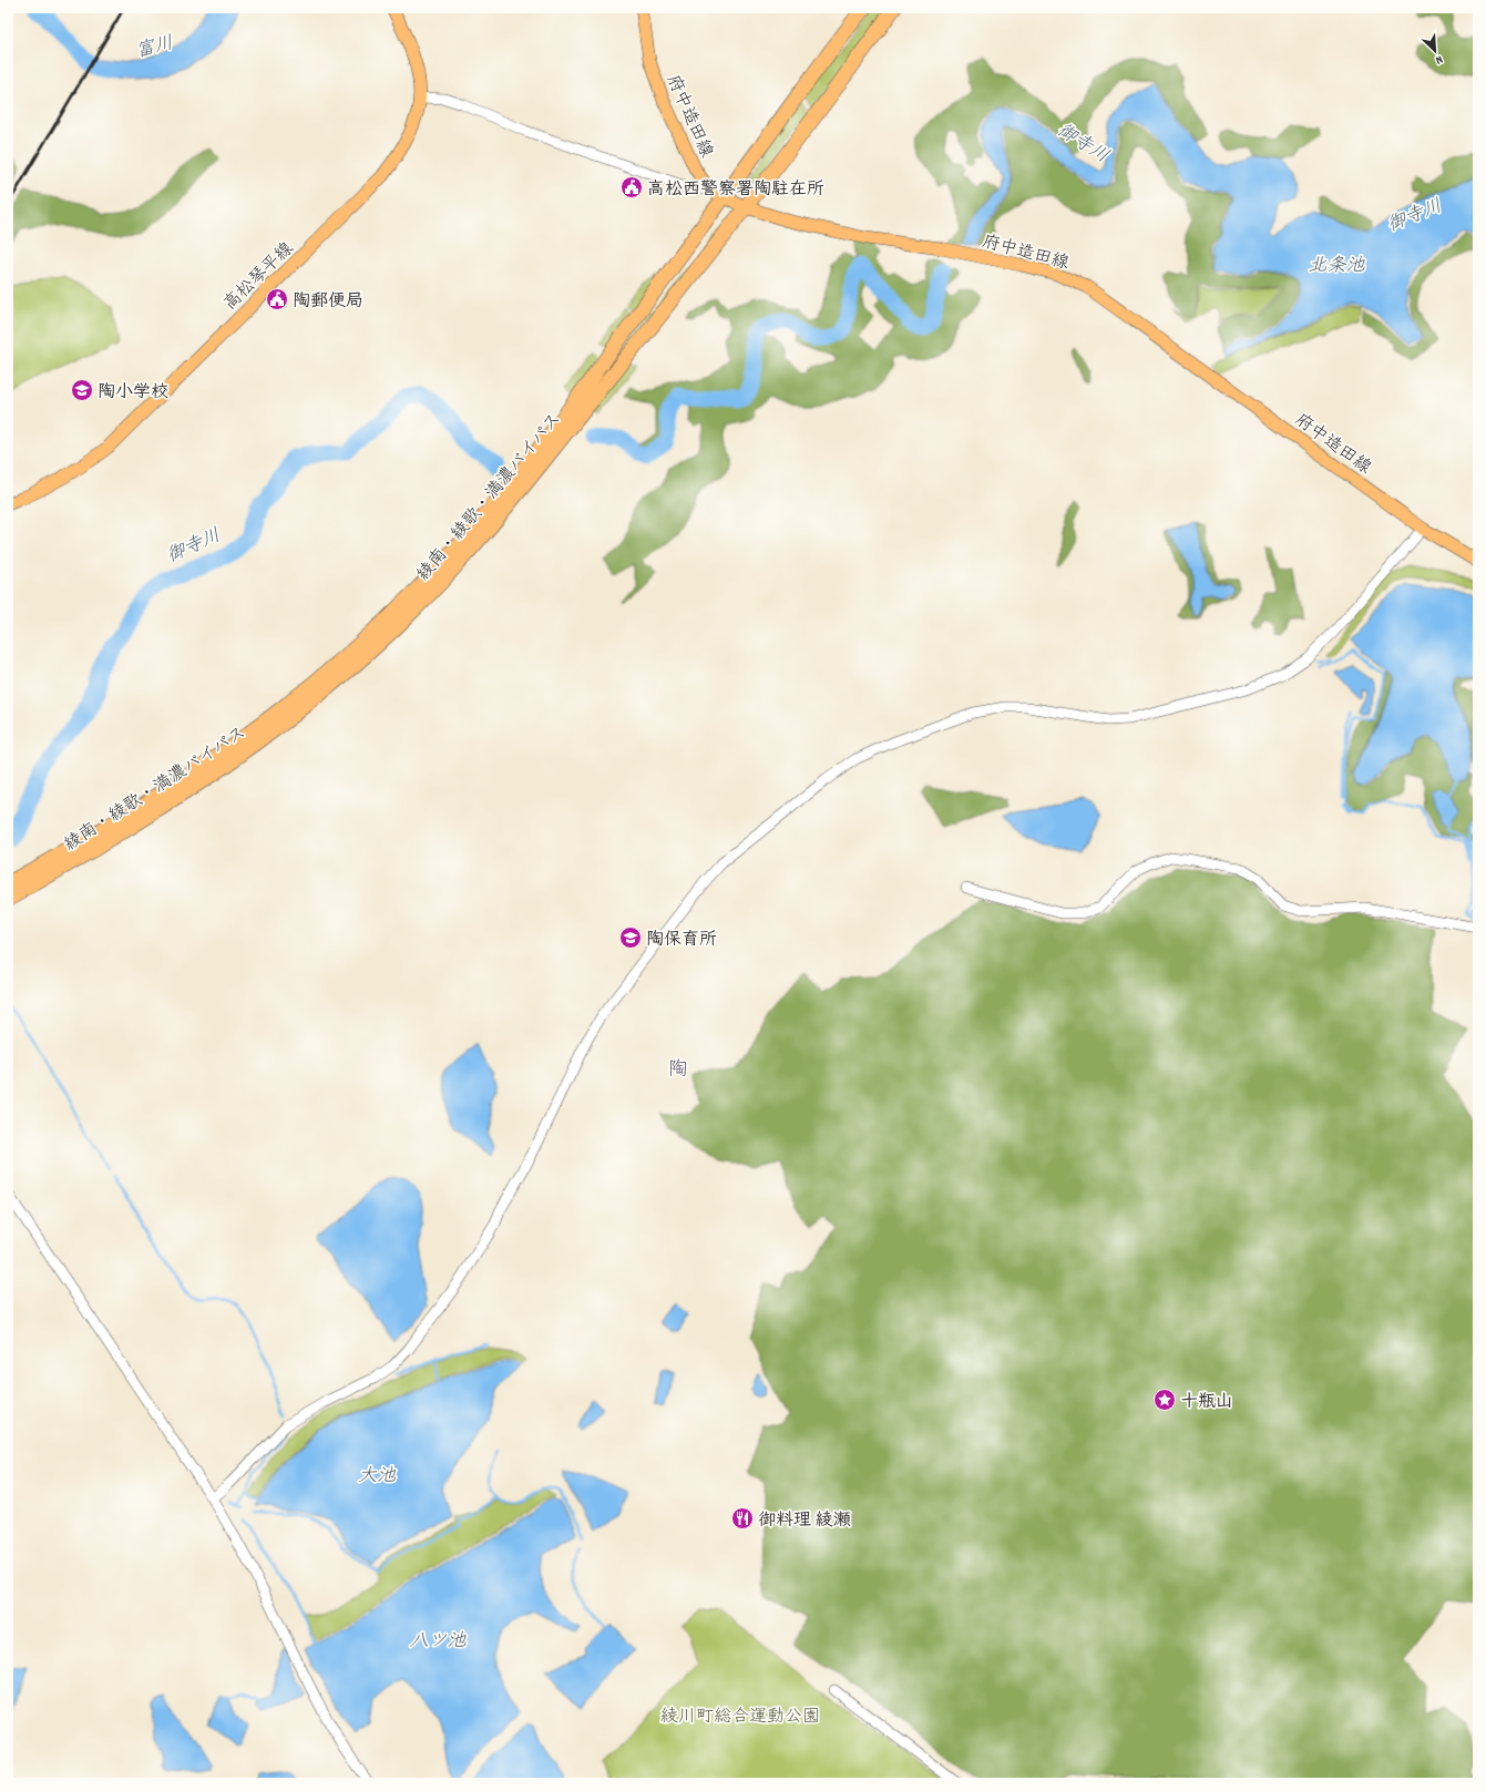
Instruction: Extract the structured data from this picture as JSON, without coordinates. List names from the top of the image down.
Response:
{
  "streets": {
    "highway": ["綾南・綾歌・満濃バイパス"],
    "main road": ["府中造田線", "高松琴平線"]
  },
  "crossings": [
    ["府中造田線", "綾南・綾歌・満濃バイパス"]
  ],
  "districts": ["陶"],
  "water": [
    "富川",
    "御寺川",
    "北条池",
    "大池",
    "八ツ池"
  ],
  "parks": ["綾川町総合運動公園"],
  "places": {
    "public building": ["高松西警察署陶駐在所", "陶郵便局"],
    "school or university": ["陶小学校", "陶保育所"],
    "place": ["十瓶山"],
    "restaurant": ["御料理 綾瀬"]
  },
  "north": "bottom right"
}
